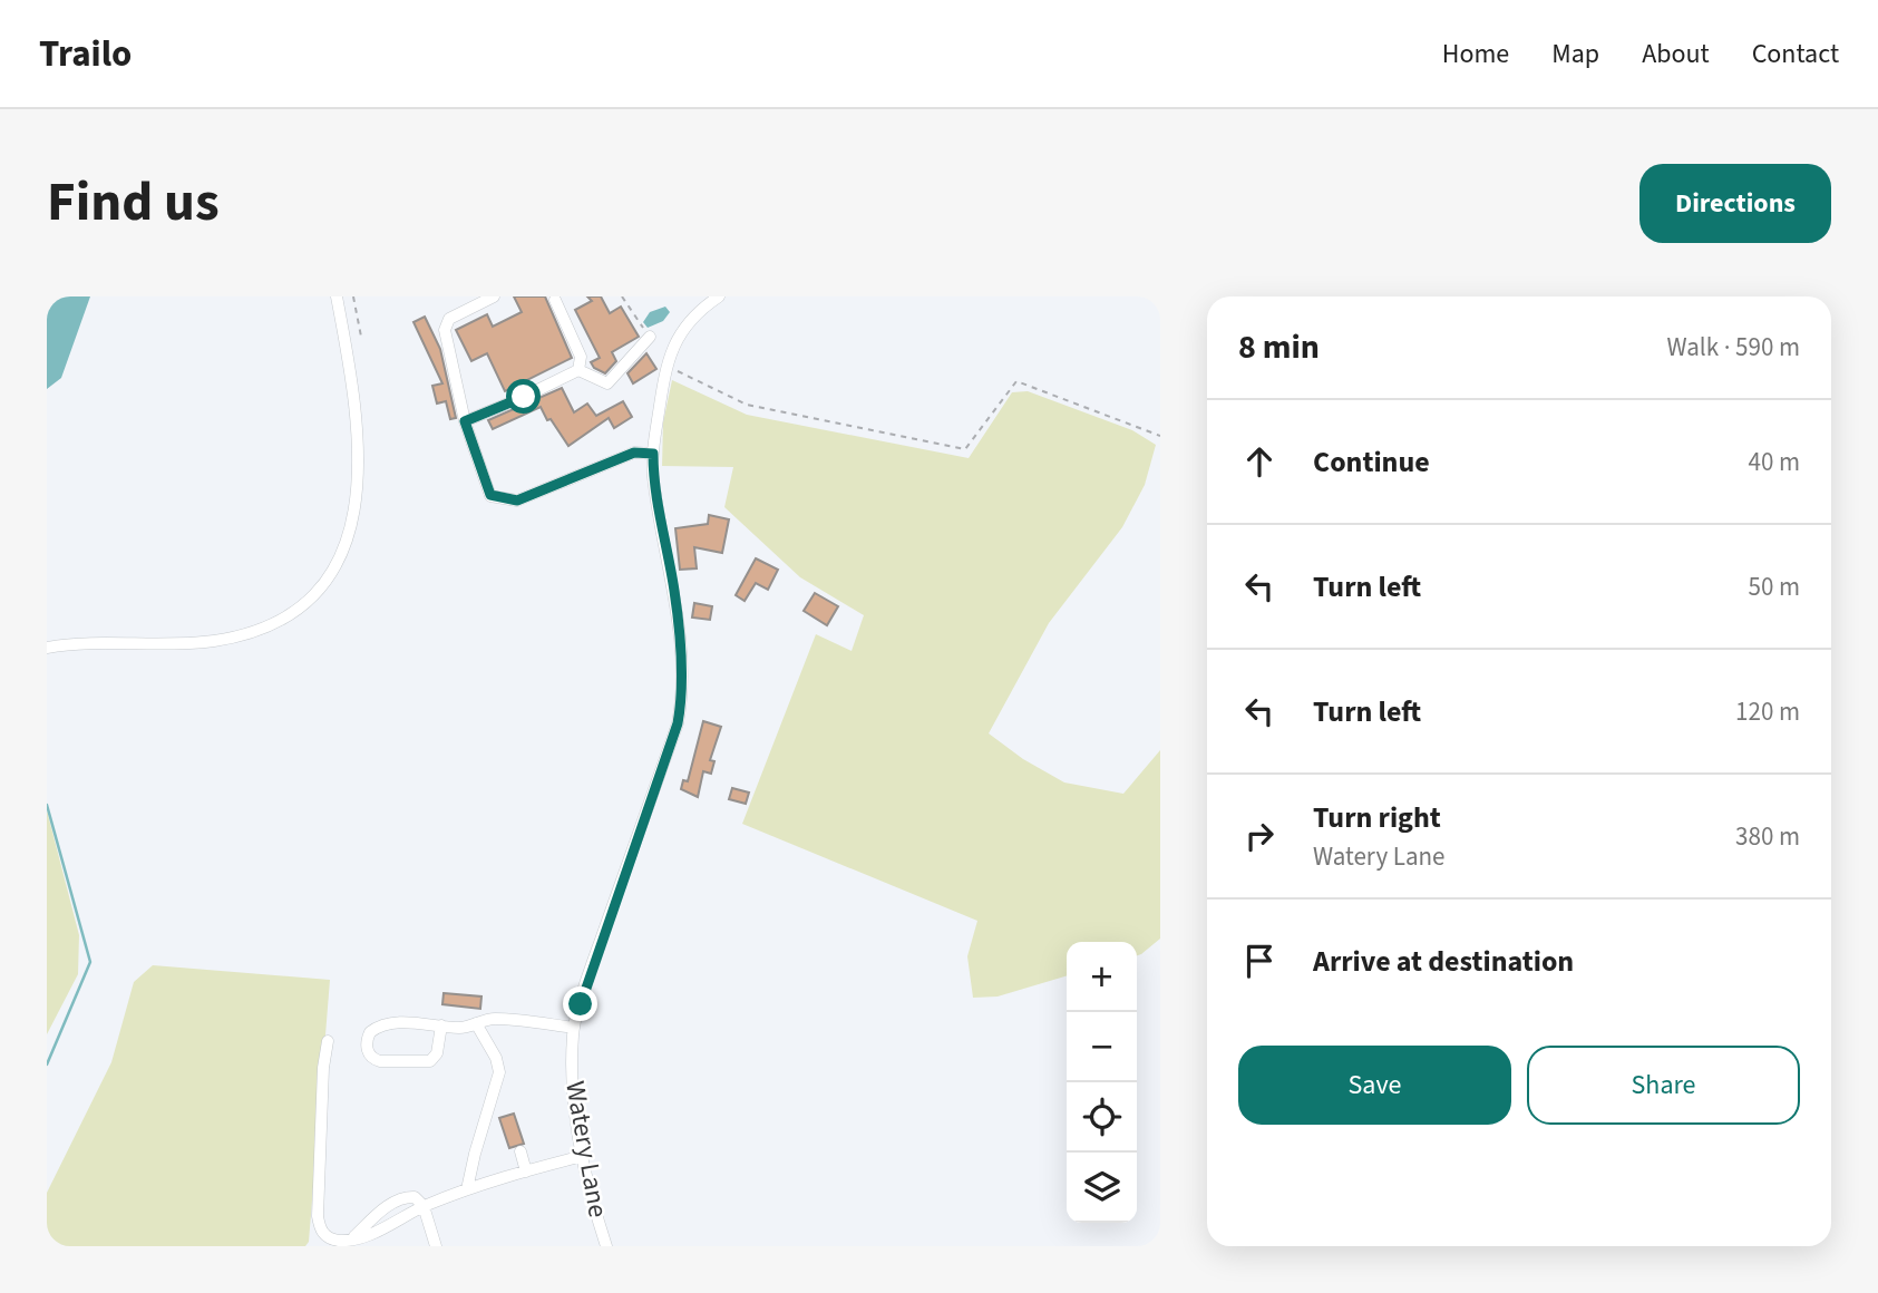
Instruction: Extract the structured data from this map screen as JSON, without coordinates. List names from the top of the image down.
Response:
{
  "streets": {
    "street": ["Watery Lane"]
  },
  "page": {
    "header": "Trailo",
    "nav": [
      "Home",
      "Map",
      "About",
      "Contact"
    ],
    "title": "Find us",
    "buttons": [
      "Directions",
      ["Save", "Share"]
    ],
    "heading": ["8 min", "Walk · 590 m"],
    "list": [
      ["Continue", "40 m"],
      ["Turn left", "50 m"],
      ["Turn left", "120 m"],
      ["Turn right", "Watery Lane", "380 m"],
      "Arrive at destination"
    ],
    "map_buttons": ["+", "−"]
  }
}
